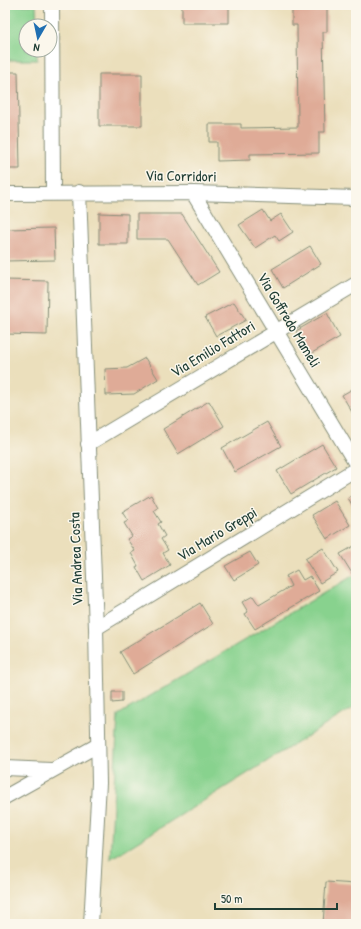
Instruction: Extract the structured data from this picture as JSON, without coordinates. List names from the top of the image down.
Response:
{
  "streets": {
    "street": [
      "Via Corridori",
      "Via Goffredo Mameli",
      "Via Emilio Fattori",
      "Via Mario Greppi",
      "Via Andrea Costa"
    ]
  },
  "crossings": [
    ["Via Corridori", "Via Goffredo Mameli"],
    ["Via Corridori", "Via Andrea Costa"],
    ["Via Goffredo Mameli", "Via Emilio Fattori"],
    ["Via Emilio Fattori", "Via Andrea Costa"],
    ["Via Mario Greppi", "Via Andrea Costa"]
  ],
  "scale_bar": "50 m",
  "north": "bottom"
}
